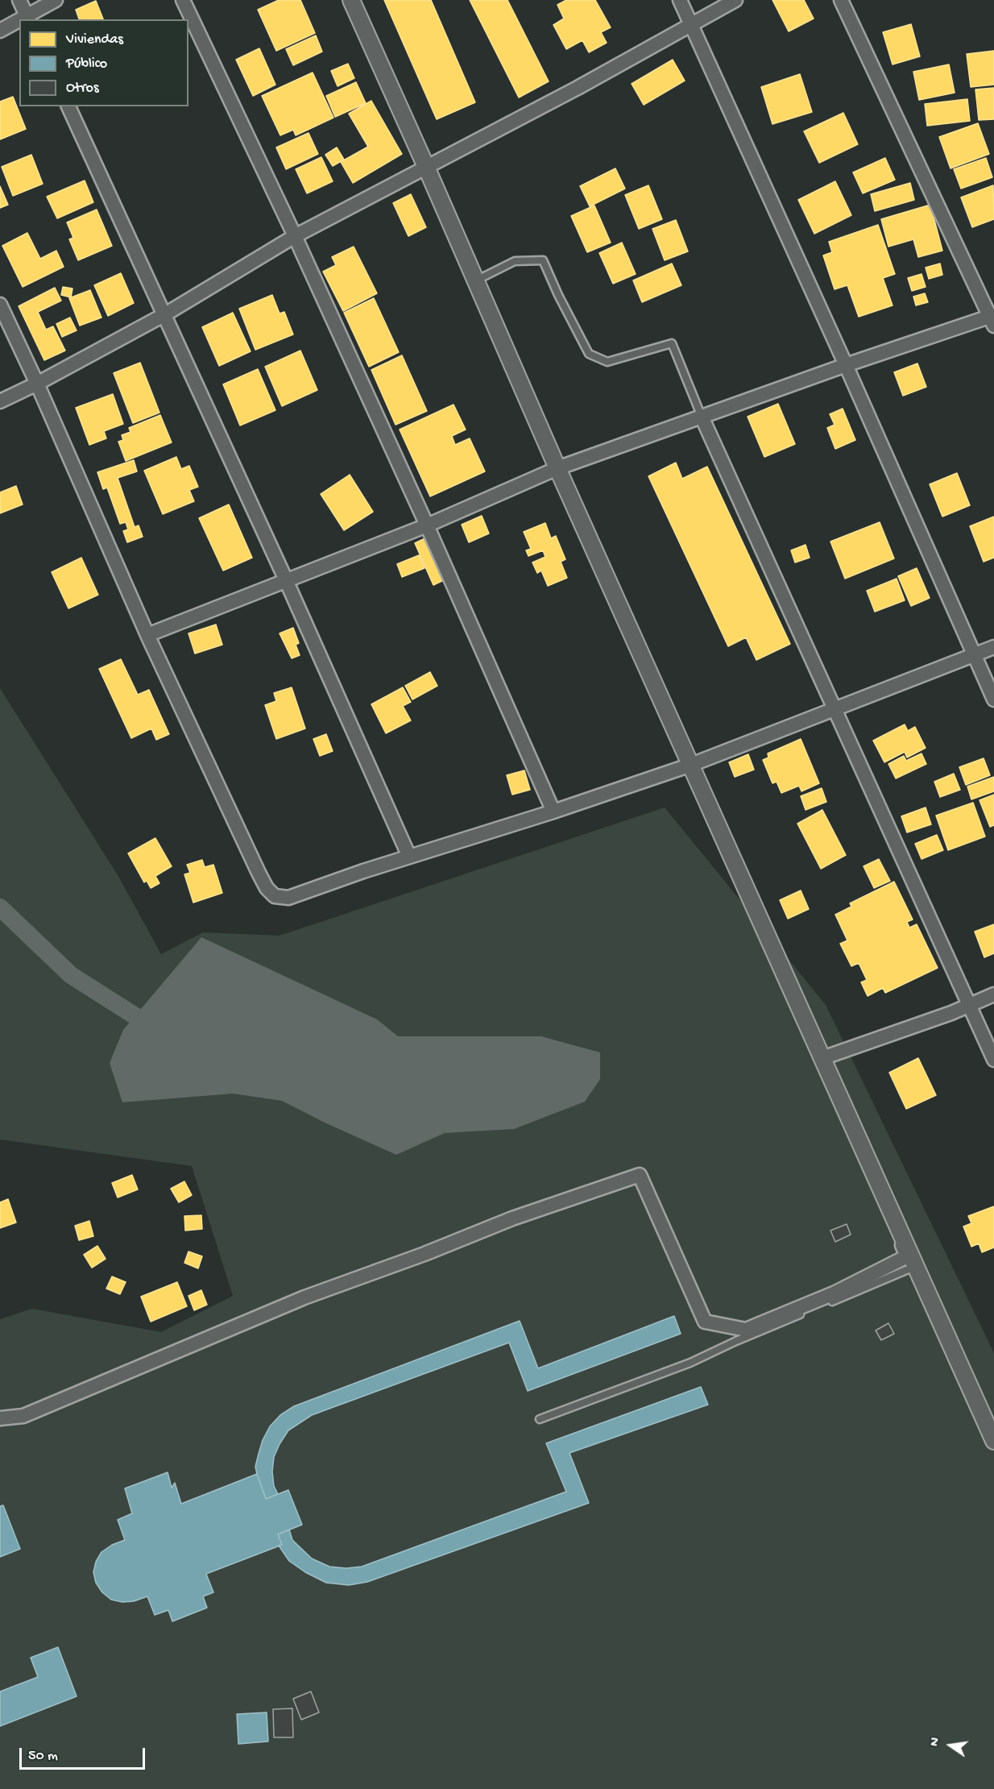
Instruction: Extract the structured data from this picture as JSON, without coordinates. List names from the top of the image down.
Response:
{
  "legend": ["Viviendas", "Público", "Otros"],
  "scale_bar": "50 m",
  "north": "left"
}
